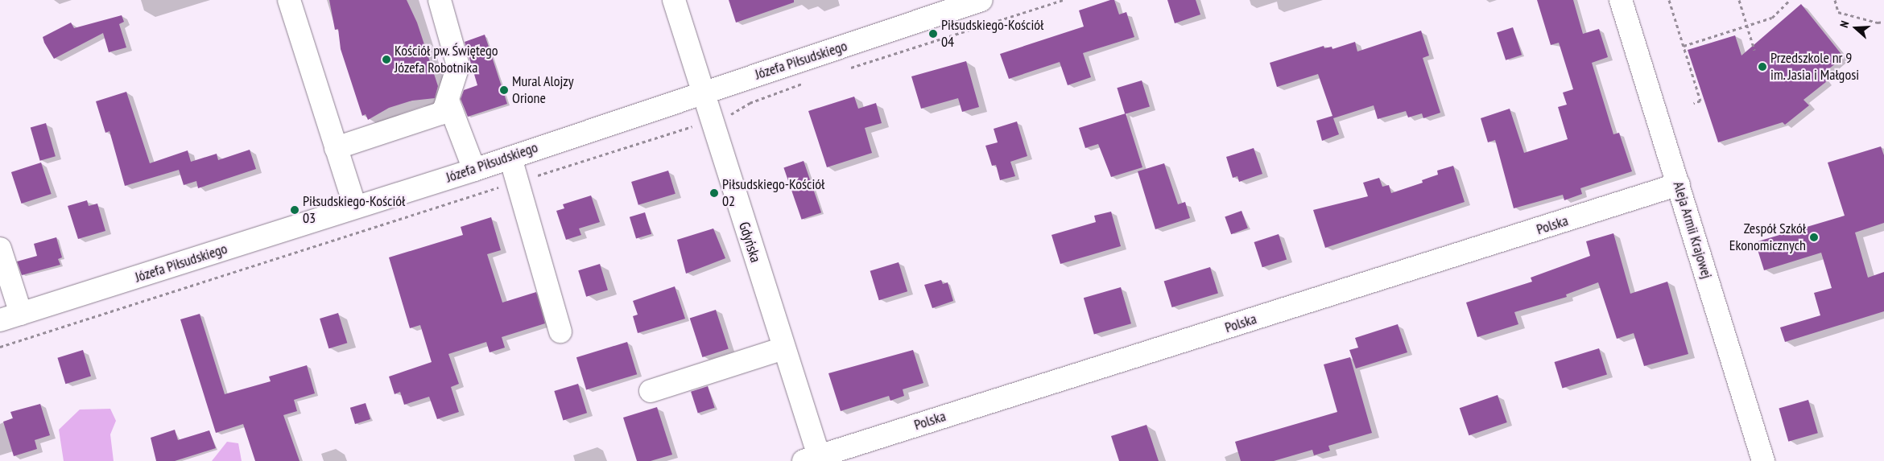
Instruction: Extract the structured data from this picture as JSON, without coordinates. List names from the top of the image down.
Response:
{
  "streets": {
    "street": [
      "Józefa Piłsudskiego",
      "Polska",
      "Aleja Armii Krajowej",
      "Gdyńska"
    ]
  },
  "crossings": [
    ["Józefa Piłsudskiego", "Gdyńska"],
    ["Polska", "Aleja Armii Krajowej"],
    ["Polska", "Gdyńska"]
  ],
  "places": [
    "Piłsudskiego-Kościół 04",
    "Kościół pw. Świętego Józefa Robotnika",
    "Przedszkole nr 9 im. Jasia i Małgosi",
    "Mural Alojzy Orione",
    "Piłsudskiego-Kościół 02",
    "Piłsudskiego-Kościół 03",
    "Zespół Szkół Ekonomicznych"
  ],
  "north": "left"
}
